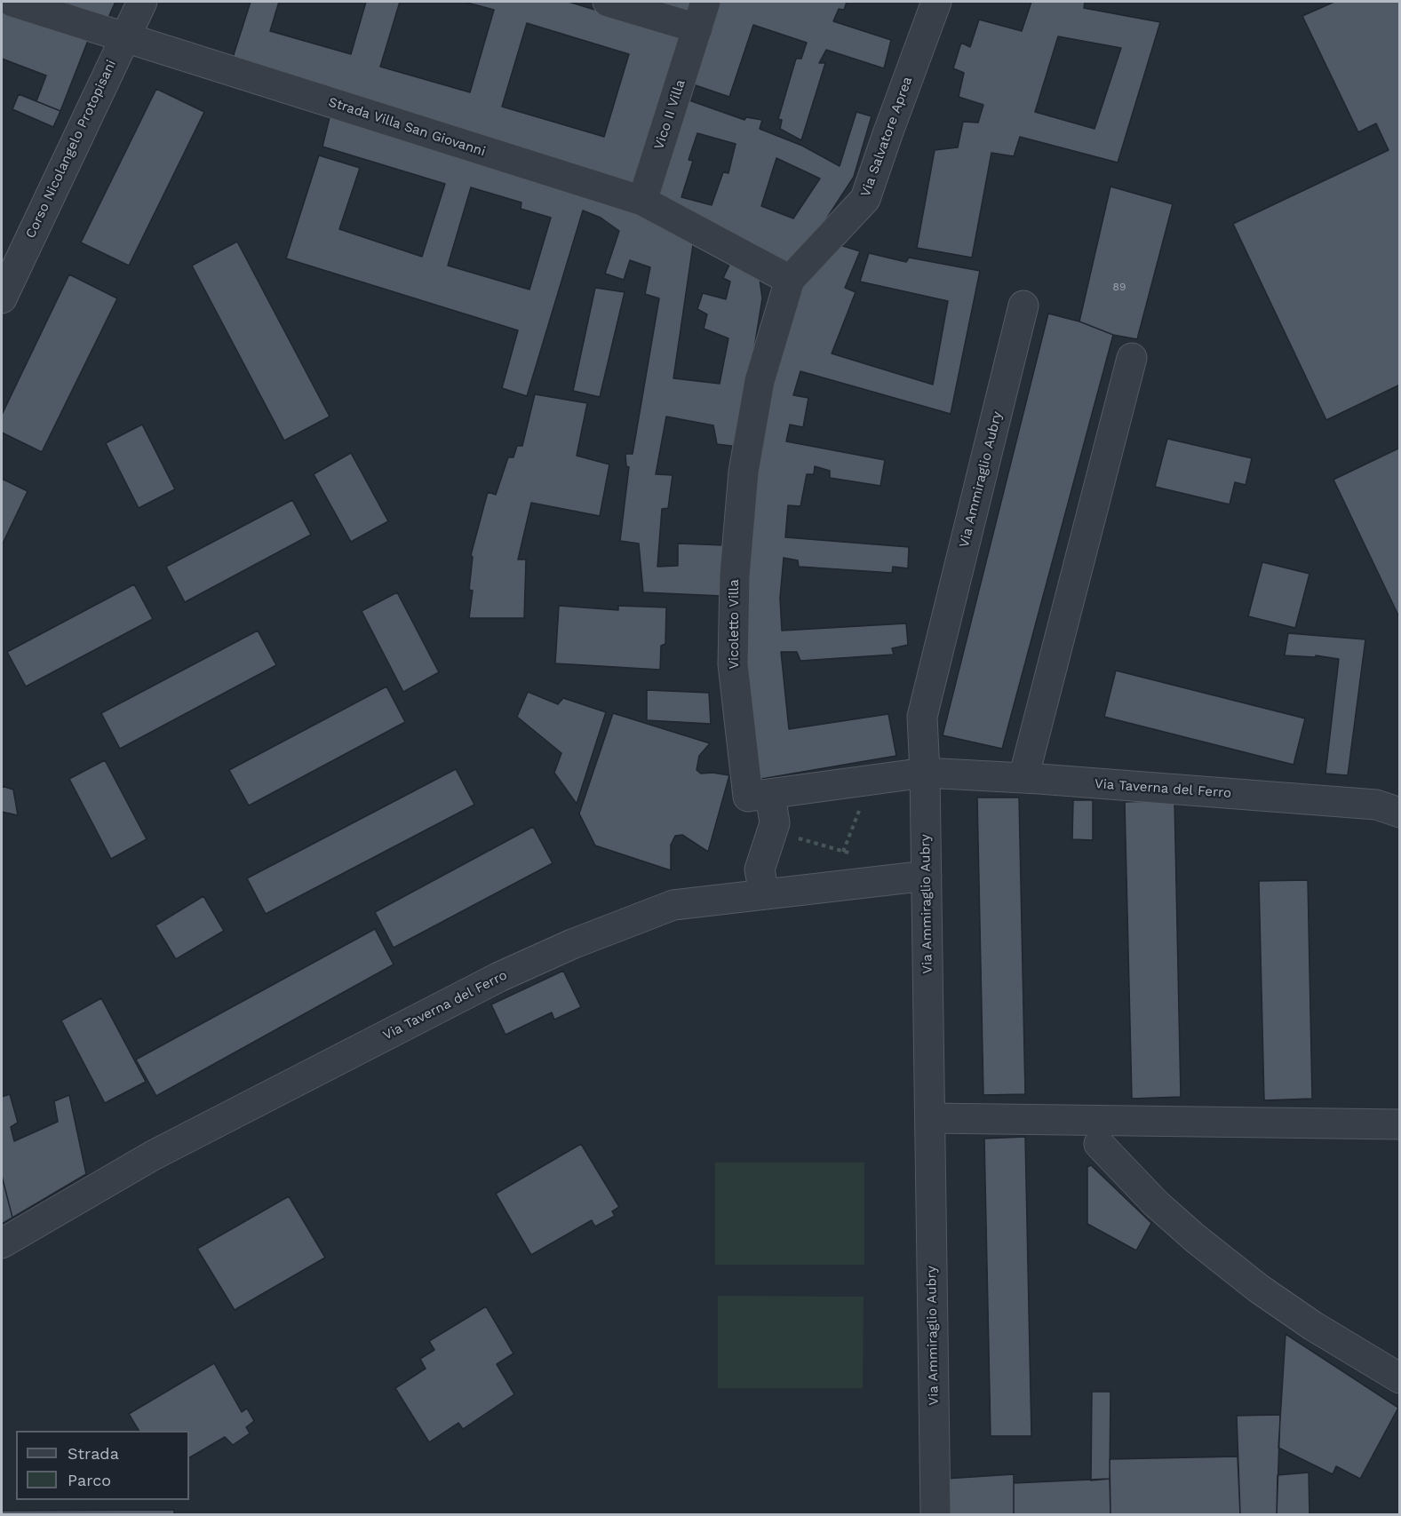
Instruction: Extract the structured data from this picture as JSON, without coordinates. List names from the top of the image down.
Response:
{
  "streets": {
    "street": [
      "Vico II Villa",
      "Strada Villa San Giovanni",
      "Via Salvatore Aprea",
      "Corso Nicolangelo Protopisani",
      "Via Ammiraglio Aubry",
      "Vicoletto Villa",
      "Via Taverna del Ferro"
    ]
  },
  "crossings": [
    ["Vico II Villa", "Strada Villa San Giovanni"],
    ["Strada Villa San Giovanni", "Via Salvatore Aprea"],
    ["Strada Villa San Giovanni", "Corso Nicolangelo Protopisani"],
    ["Strada Villa San Giovanni", "Vicoletto Villa"],
    ["Via Salvatore Aprea", "Vicoletto Villa"],
    ["Via Ammiraglio Aubry", "Vicoletto Villa"],
    ["Via Ammiraglio Aubry", "Via Taverna del Ferro"],
    ["Vicoletto Villa", "Via Taverna del Ferro"]
  ],
  "house_numbers": ["89"],
  "legend": ["Strada", "Parco"]
}
